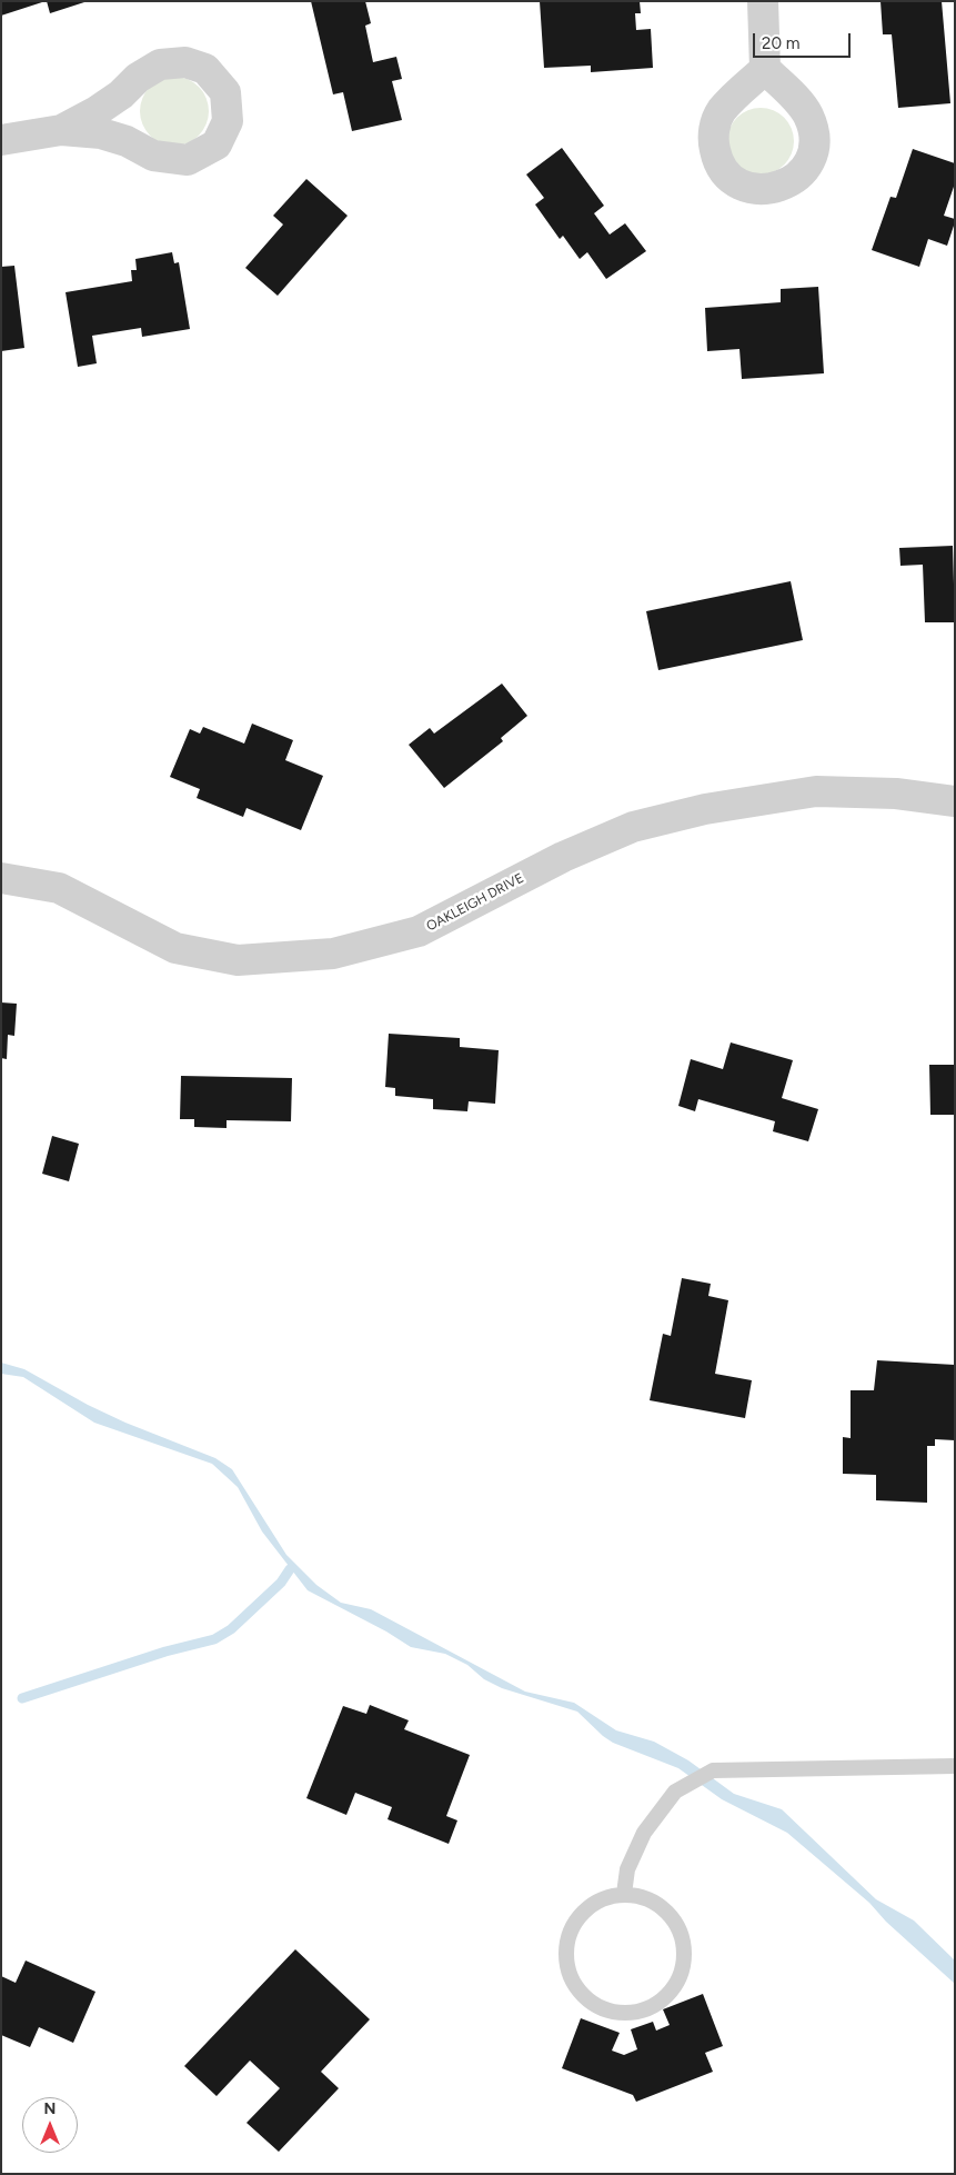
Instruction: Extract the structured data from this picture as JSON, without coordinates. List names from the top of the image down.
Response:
{
  "streets": {
    "street": ["OAKLEIGH DRIVE"]
  },
  "scale_bar": "20 m",
  "north": "top"
}
